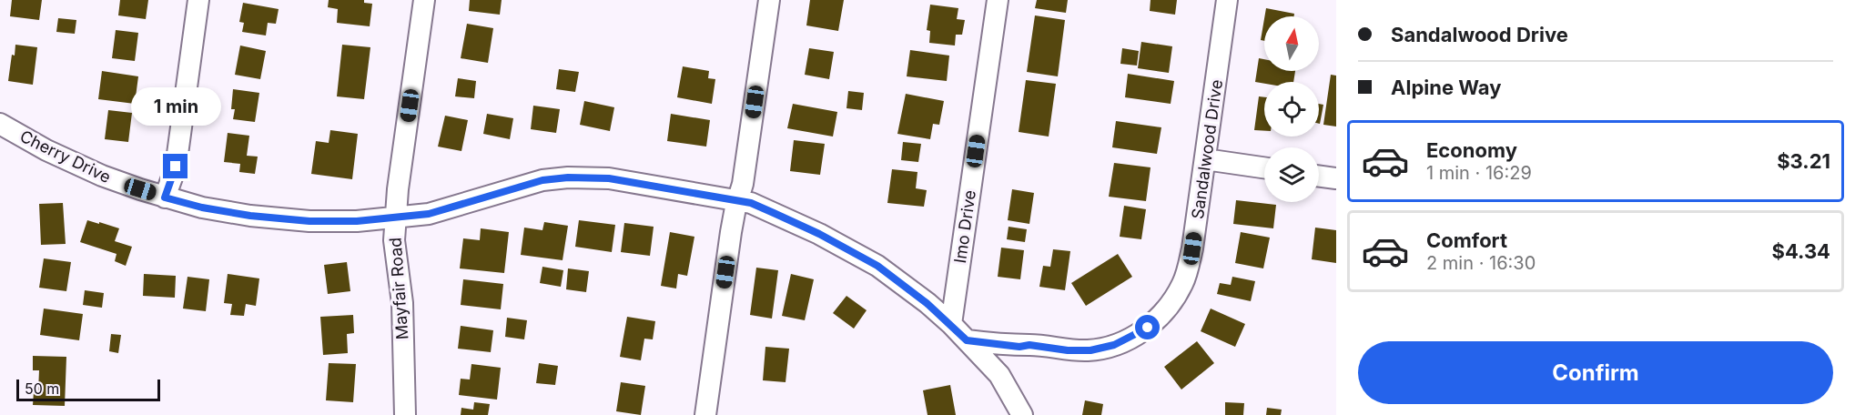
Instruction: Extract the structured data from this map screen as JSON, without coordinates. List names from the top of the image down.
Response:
{
  "streets": {
    "street": [
      "Sandalwood Drive",
      "Cherry Drive",
      "Imo Drive",
      "Mayfair Road"
    ]
  },
  "crossings": [
    ["Sandalwood Drive", "Cherry Drive"],
    ["Cherry Drive", "Imo Drive"],
    ["Cherry Drive", "Mayfair Road"]
  ],
  "scale_bar": "50 m",
  "north": "top",
  "page": {
    "banner": ["Sandalwood Drive", "Alpine Way"],
    "bubble": "1 min",
    "list": [
      {
        "name": "Economy",
        "note": "1 min · 16:29",
        "value": "$3.21"
      },
      {
        "name": "Comfort",
        "note": "2 min · 16:30",
        "value": "$4.34"
      }
    ],
    "buttons": "Confirm",
    "scale": "50 m"
  }
}
